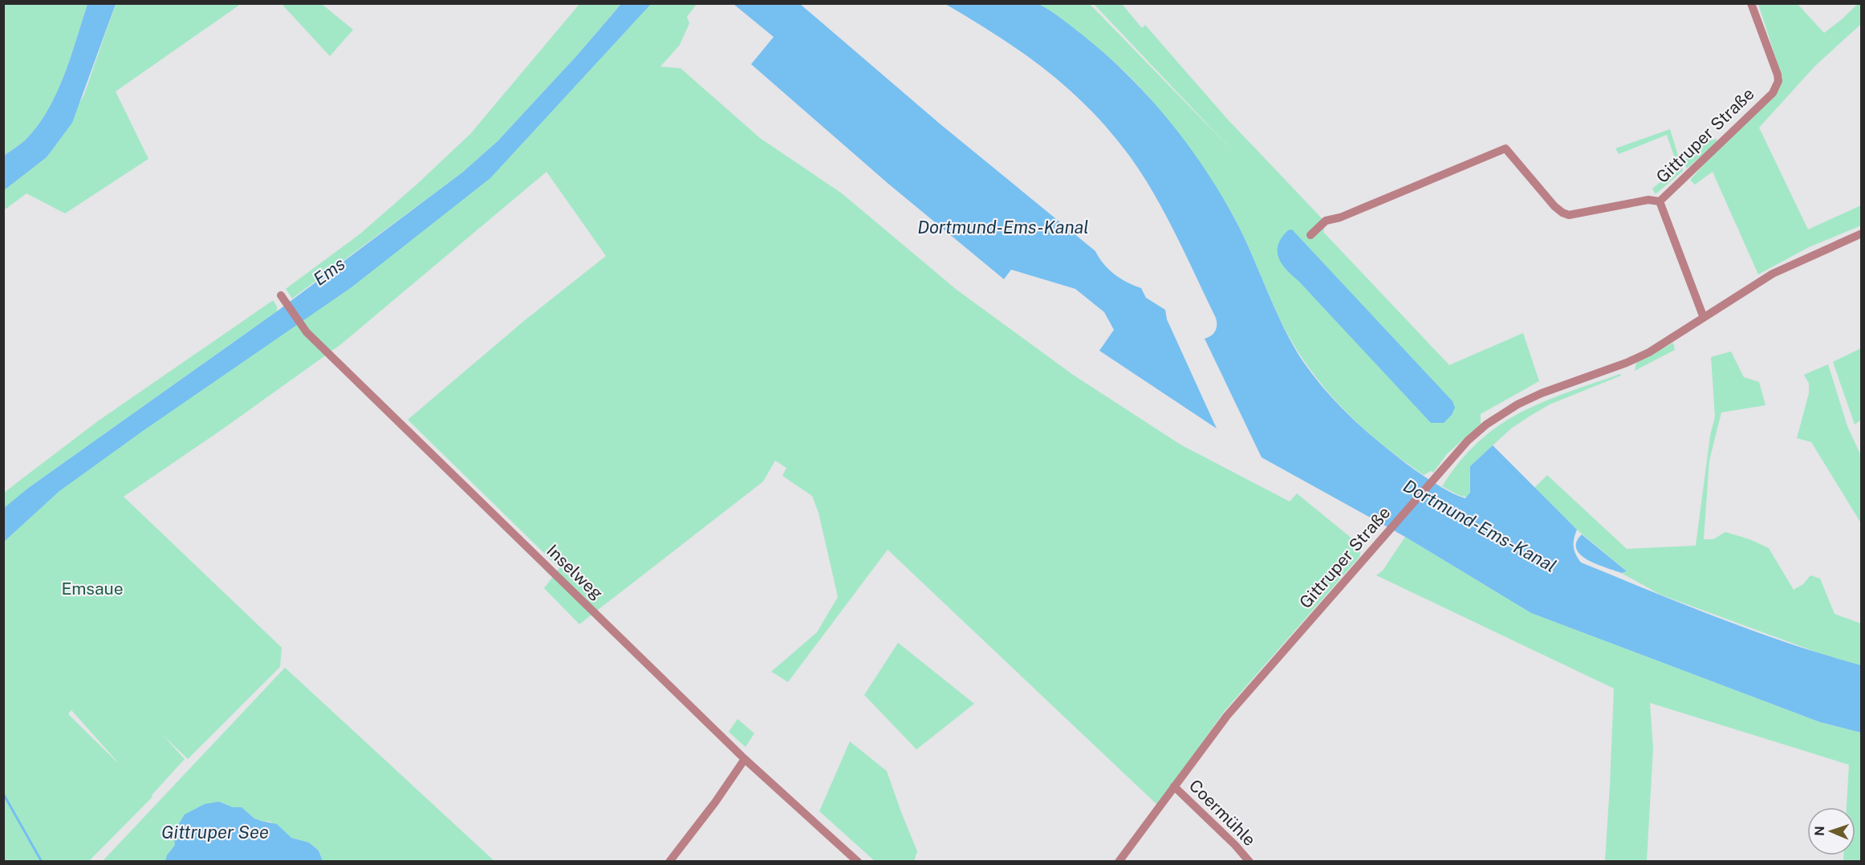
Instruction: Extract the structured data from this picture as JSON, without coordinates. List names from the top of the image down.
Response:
{
  "streets": {
    "street": ["Gittruper Straße", "Inselweg", "Coermühle"]
  },
  "crossings": [
    ["Gittruper Straße", "Coermühle"]
  ],
  "water": ["Dortmund-Ems-Kanal", "Ems", "Gittruper See"],
  "parks": ["Emsaue"],
  "north": "left"
}
